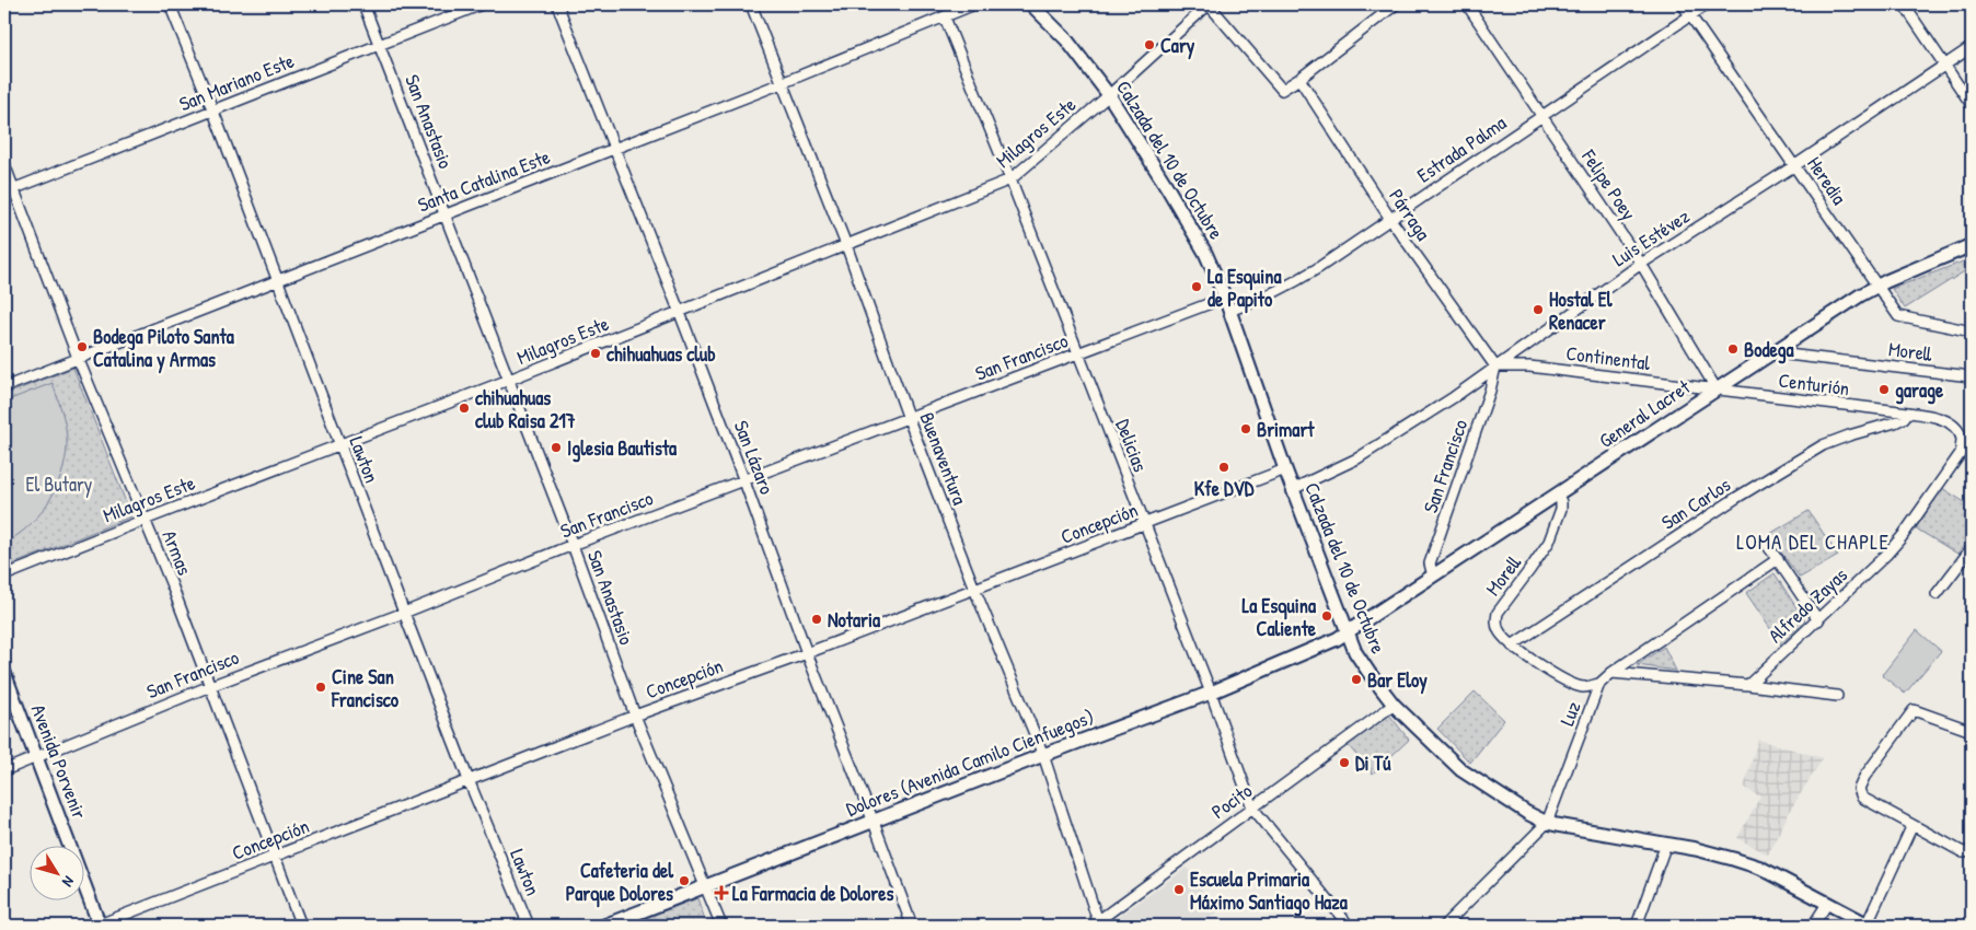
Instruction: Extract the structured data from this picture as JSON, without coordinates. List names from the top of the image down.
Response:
{
  "streets": {
    "main road": [
      "Calzada del 10 de Octubre",
      "General Lacret",
      "Avenida Porvenir",
      "Dolores (Avenida Camilo Cienfuegos)"
    ],
    "street": [
      "San Mariano Este",
      "San Anastasio",
      "Milagros Este",
      "Estrada Palma",
      "Santa Catalina Este",
      "Heredia",
      "Felipe Poey",
      "Párraga",
      "Luis Estévez",
      "Morell",
      "San Francisco",
      "Continental",
      "Centurión",
      "Delicias",
      "San Lázaro",
      "Buenaventura",
      "Lawton",
      "San Carlos",
      "Concepción",
      "Armas",
      "Alfredo Zayas",
      "Luz",
      "Pocito"
    ]
  },
  "crossings": [
    ["San Mariano Este", "San Anastasio"],
    ["San Mariano Este", "Lawton"],
    ["San Mariano Este", "Armas"],
    ["San Anastasio", "Milagros Este"],
    ["San Anastasio", "Santa Catalina Este"],
    ["San Anastasio", "San Francisco"],
    ["San Anastasio", "Concepción"],
    ["San Anastasio", "Dolores (Avenida Camilo Cienfuegos)"],
    ["Milagros Este", "Calzada del 10 de Octubre"],
    ["Milagros Este", "Delicias"],
    ["Milagros Este", "San Lázaro"],
    ["Milagros Este", "Buenaventura"],
    ["Milagros Este", "Lawton"],
    ["Milagros Este", "Armas"],
    ["Estrada Palma", "Calzada del 10 de Octubre"],
    ["Estrada Palma", "Heredia"],
    ["Estrada Palma", "Felipe Poey"],
    ["Estrada Palma", "Párraga"],
    ["Calzada del 10 de Octubre", "Luis Estévez"],
    ["Calzada del 10 de Octubre", "San Francisco"],
    ["Calzada del 10 de Octubre", "General Lacret"],
    ["Calzada del 10 de Octubre", "Concepción"],
    ["Calzada del 10 de Octubre", "Luz"],
    ["Calzada del 10 de Octubre", "Dolores (Avenida Camilo Cienfuegos)"],
    ["Calzada del 10 de Octubre", "Pocito"],
    ["Santa Catalina Este", "Delicias"],
    ["Santa Catalina Este", "San Lázaro"],
    ["Santa Catalina Este", "Buenaventura"],
    ["Santa Catalina Este", "Lawton"],
    ["Santa Catalina Este", "Armas"],
    ["Heredia", "Luis Estévez"],
    ["Heredia", "General Lacret"],
    ["Felipe Poey", "Luis Estévez"],
    ["Felipe Poey", "Continental"],
    ["Felipe Poey", "Centurión"],
    ["Felipe Poey", "General Lacret"],
    ["Párraga", "Luis Estévez"],
    ["Párraga", "San Francisco"],
    ["Párraga", "Continental"],
    ["Luis Estévez", "San Francisco"],
    ["Luis Estévez", "Continental"],
    ["Morell", "General Lacret"],
    ["Morell", "San Carlos"],
    ["Morell", "Luz"],
    ["San Francisco", "Continental"],
    ["San Francisco", "General Lacret"],
    ["San Francisco", "Delicias"],
    ["San Francisco", "San Lázaro"],
    ["San Francisco", "Buenaventura"],
    ["San Francisco", "Lawton"],
    ["San Francisco", "Armas"],
    ["San Francisco", "Avenida Porvenir"],
    ["Continental", "Centurión"],
    ["Continental", "General Lacret"],
    ["Centurión", "General Lacret"],
    ["Centurión", "San Carlos"],
    ["Centurión", "Alfredo Zayas"],
    ["General Lacret", "Dolores (Avenida Camilo Cienfuegos)"],
    ["Delicias", "Concepción"],
    ["Delicias", "Dolores (Avenida Camilo Cienfuegos)"],
    ["Delicias", "Pocito"],
    ["San Lázaro", "Concepción"],
    ["San Lázaro", "Dolores (Avenida Camilo Cienfuegos)"],
    ["Buenaventura", "Concepción"],
    ["Buenaventura", "Dolores (Avenida Camilo Cienfuegos)"],
    ["Buenaventura", "Pocito"],
    ["Lawton", "Concepción"],
    ["San Carlos", "Alfredo Zayas"],
    ["Concepción", "Armas"],
    ["Concepción", "Avenida Porvenir"]
  ],
  "districts": ["LOMA DEL CHAPLE"],
  "parks": ["El Butary"],
  "places": {
    "other": [
      "Cary",
      "La Esquina de Papito",
      "Hostal El Renacer",
      "Bodega Piloto Santa Catalina y Armas",
      "Bodega",
      "chihuahuas club",
      "garage",
      "chihuahuas club Raisa 217",
      "Brimart",
      "Iglesia Bautista",
      "Kfe DVD",
      "La Esquina Caliente",
      "Notaria",
      "Bar Eloy",
      "Cine San Francisco",
      "Di Tú",
      "Cafeteria del Parque Dolores",
      "Escuela Primaria Máximo Santiago Haza"
    ],
    "health": ["La Farmacia de Dolores"]
  },
  "north": "bottom right"
}
